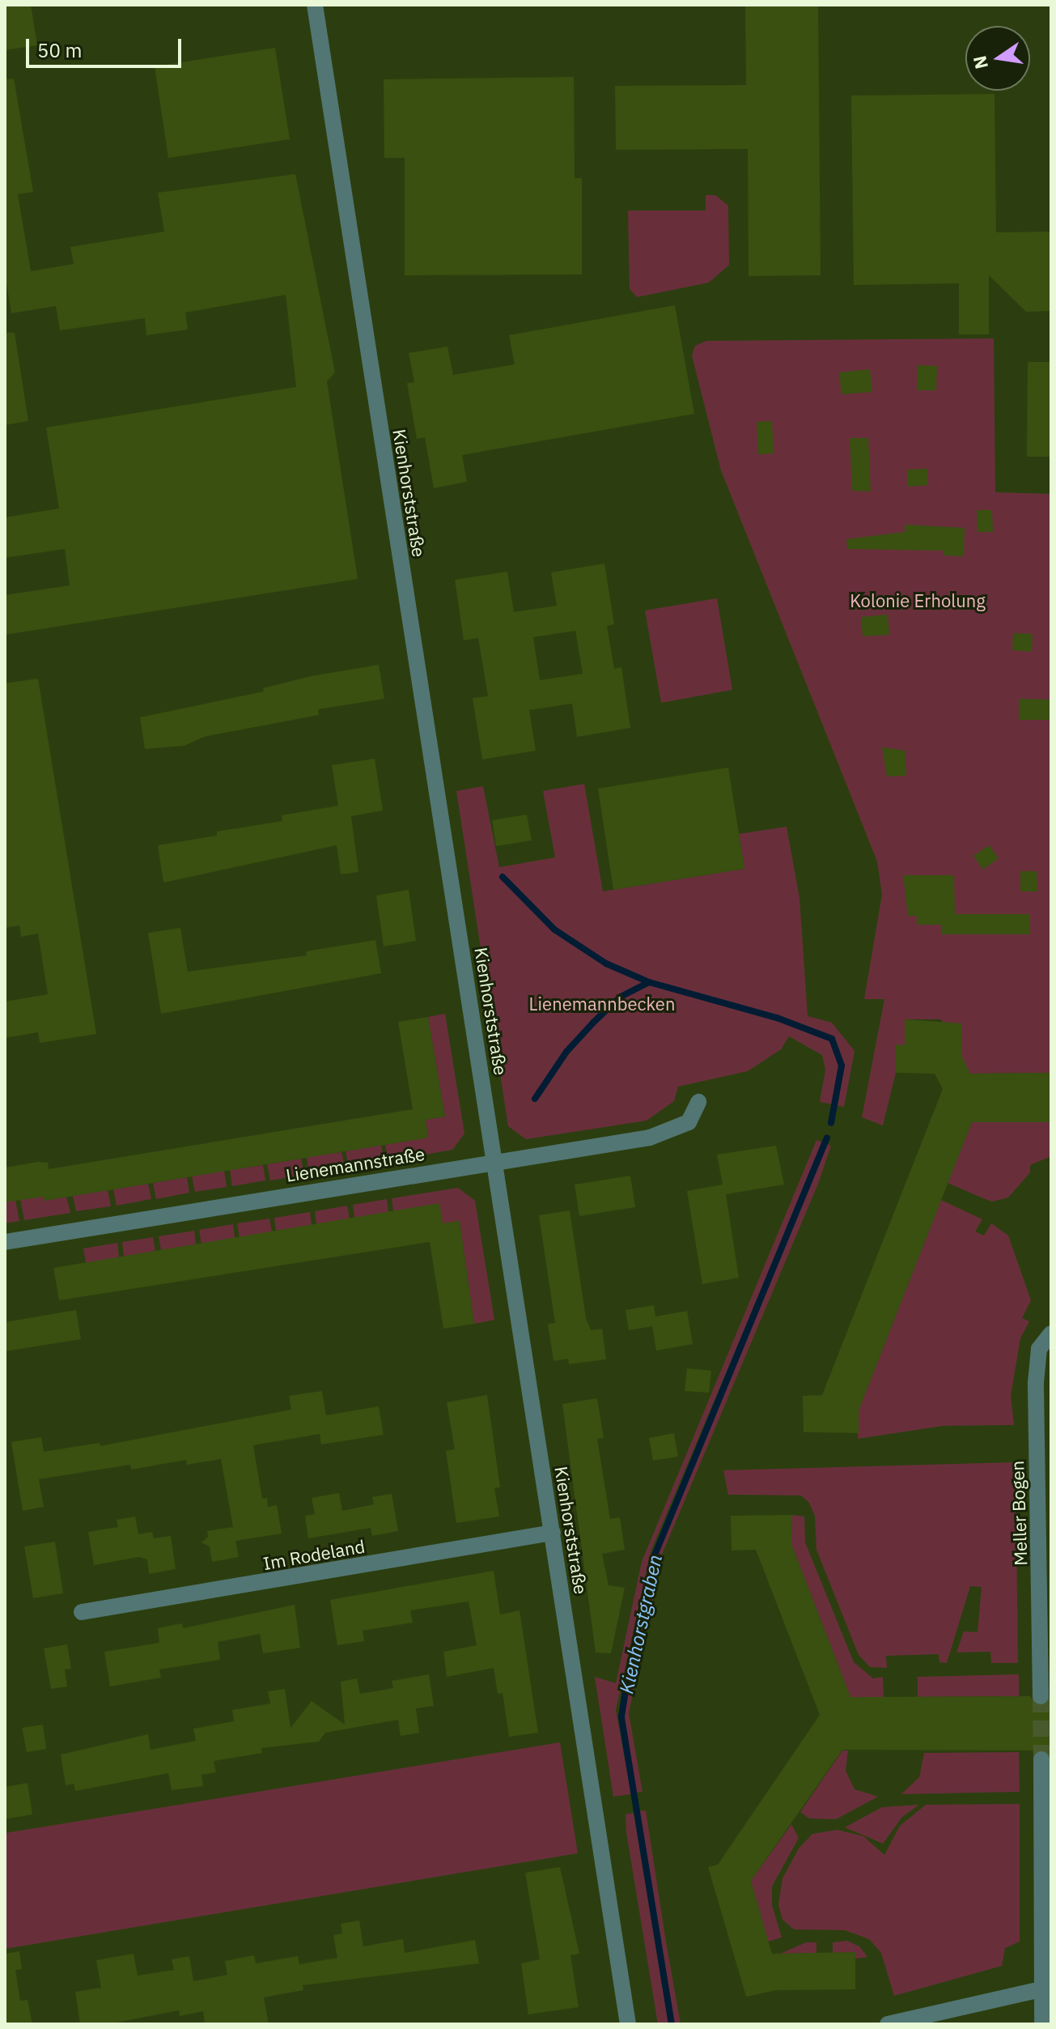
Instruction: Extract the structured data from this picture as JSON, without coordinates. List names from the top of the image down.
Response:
{
  "streets": {
    "street": [
      "Kienhorststraße",
      "Lienemannstraße",
      "Meller Bogen",
      "Im Rodeland"
    ]
  },
  "crossings": [
    ["Kienhorststraße", "Lienemannstraße"],
    ["Kienhorststraße", "Im Rodeland"]
  ],
  "water": ["Kienhorstgraben"],
  "parks": ["Kolonie Erholung", "Lienemannbecken"],
  "scale_bar": "50 m",
  "north": "left"
}
